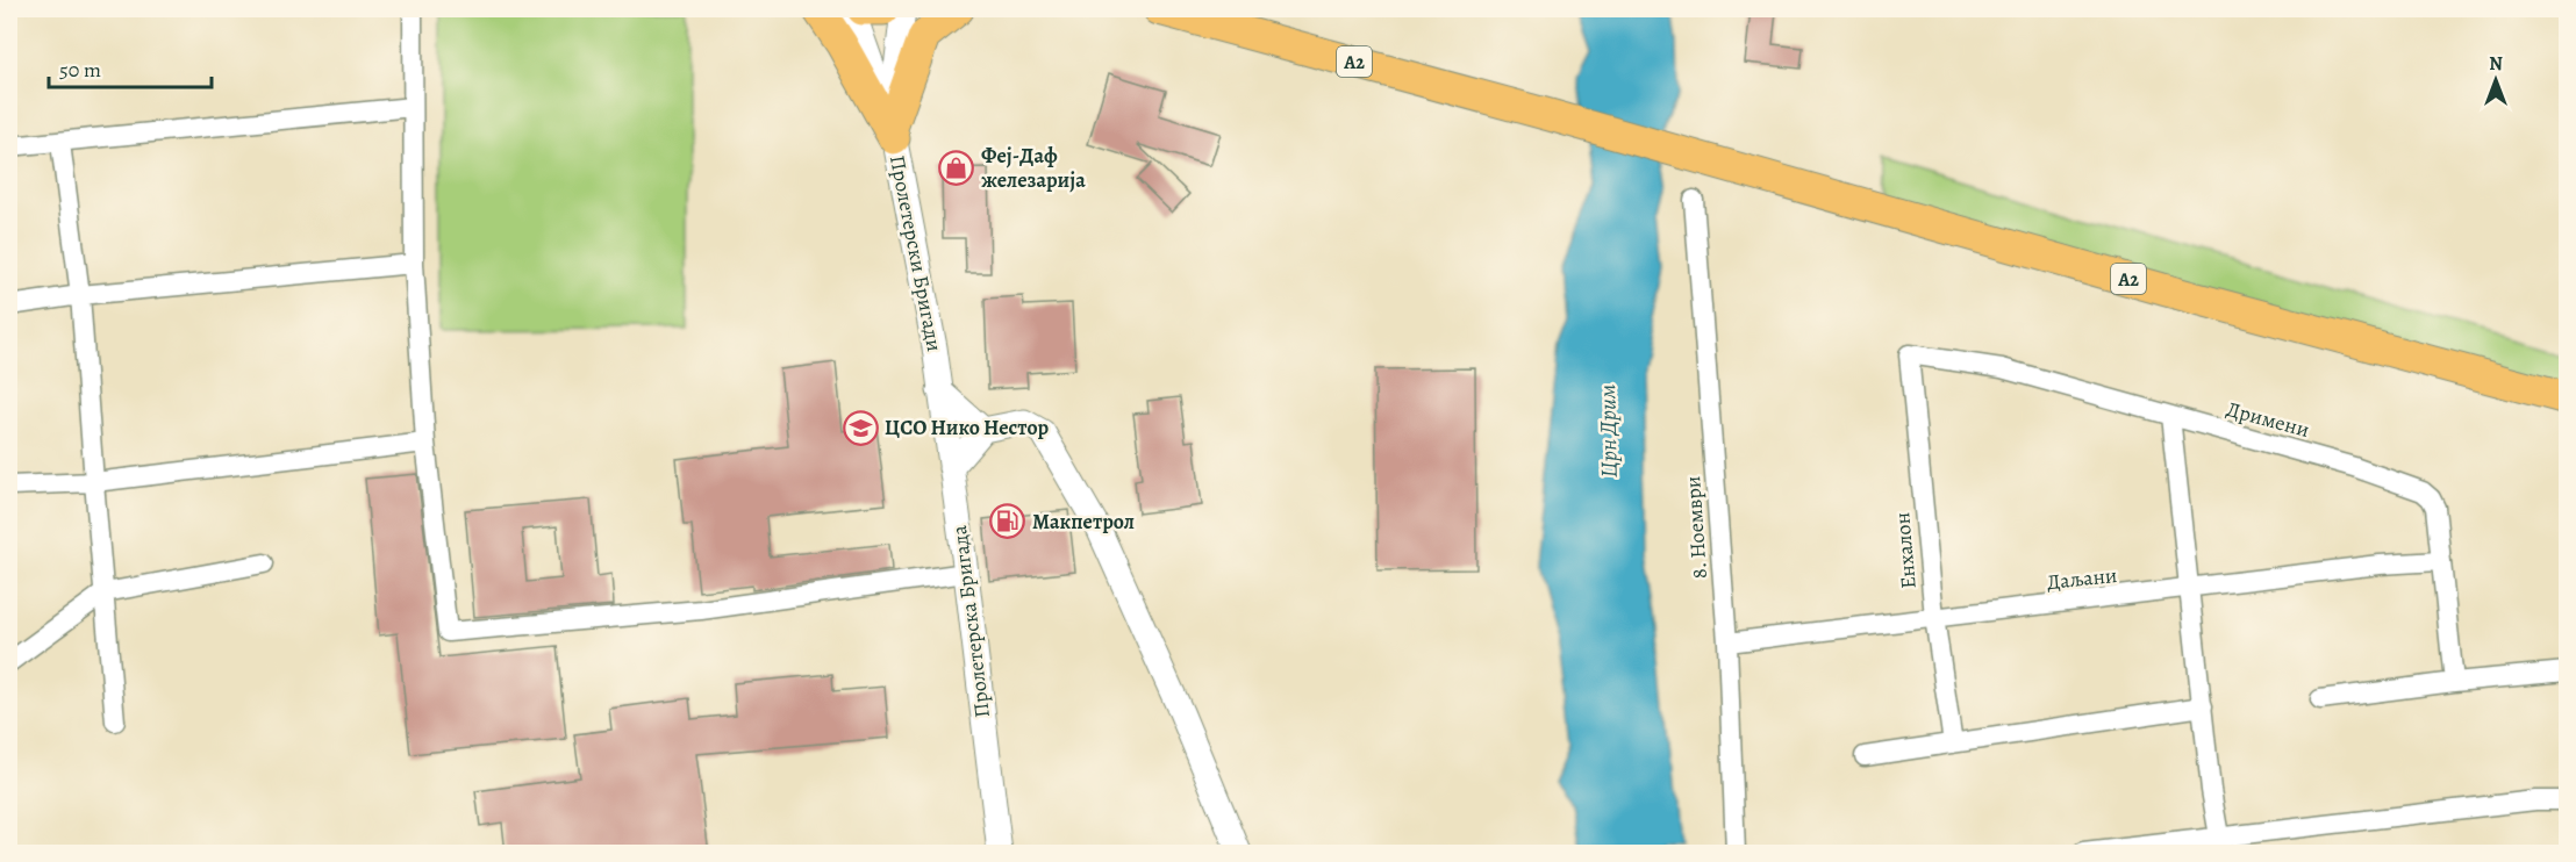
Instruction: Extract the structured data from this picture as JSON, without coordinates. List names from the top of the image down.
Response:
{
  "streets": {
    "main road": ["A2"],
    "street": [
      "Пролетерски Бригади",
      "Дримени",
      "8. Ноември",
      "Енхалон",
      "Даљани",
      "Пролетерска Бригада"
    ]
  },
  "crossings": [
    ["Пролетерски Бригади", "Пролетерска Бригада"],
    ["Дримени", "Енхалон"],
    ["Дримени", "Даљани"],
    ["8. Ноември", "Даљани"],
    ["Енхалон", "Даљани"]
  ],
  "water": ["Црн Дрим"],
  "places": {
    "shop": ["Феј-Даф железарија"],
    "school or university": ["ЦСО Нико Нестор"],
    "fuel station": ["Макпетрол"]
  },
  "scale_bar": "50 m",
  "north": "top"
}
